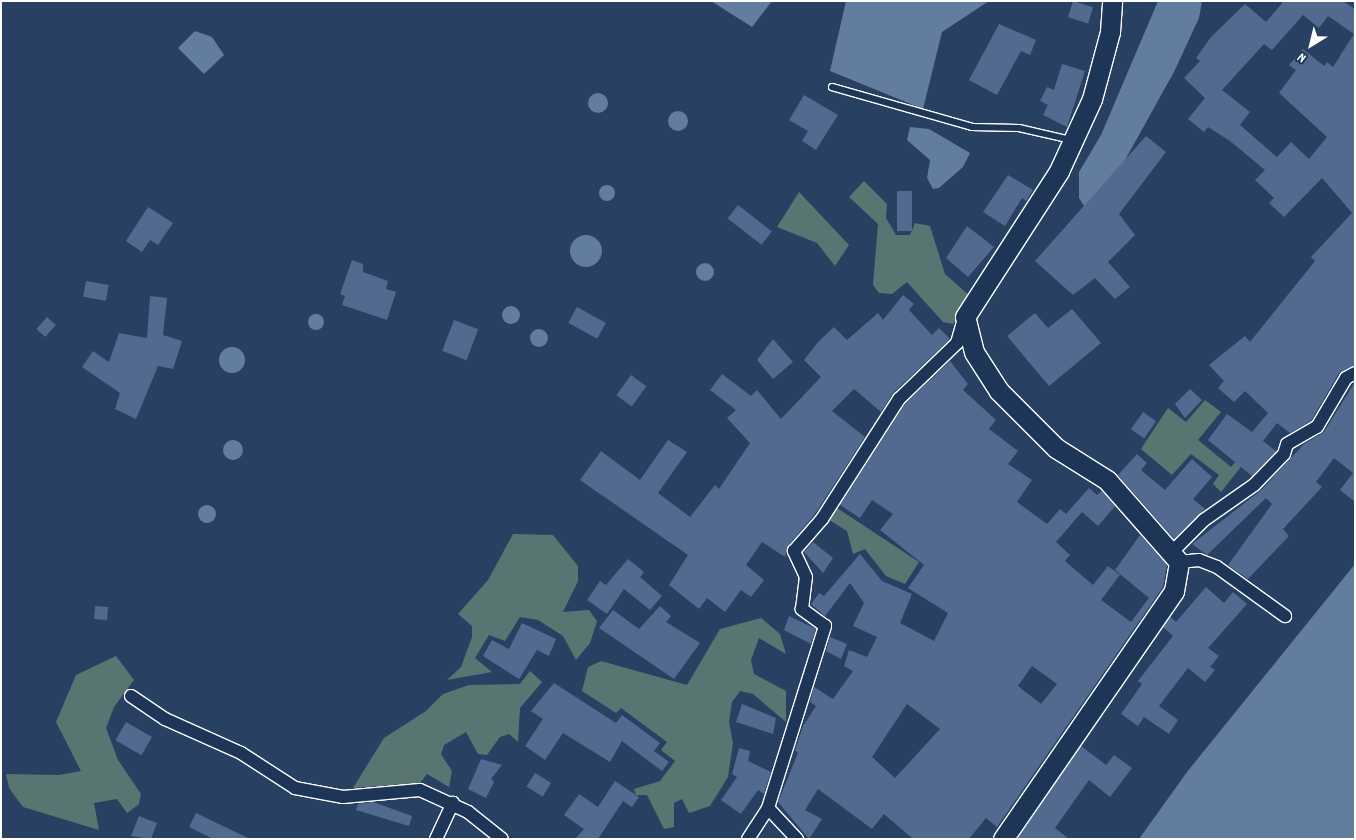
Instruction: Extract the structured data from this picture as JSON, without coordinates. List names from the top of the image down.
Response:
{
  "north": "bottom left"
}
